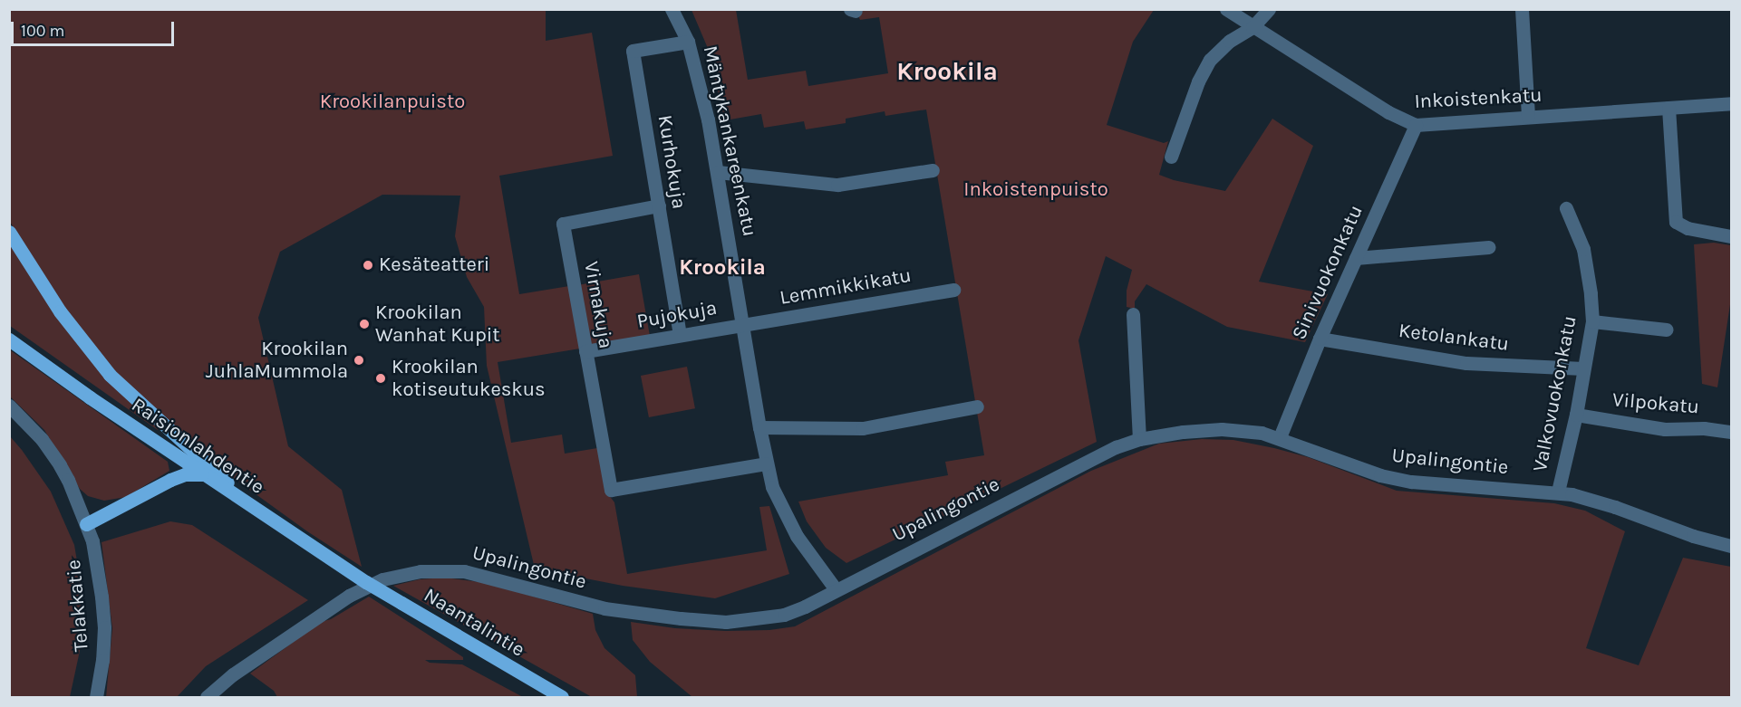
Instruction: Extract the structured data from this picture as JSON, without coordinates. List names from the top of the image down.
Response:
{
  "streets": {
    "main road": ["Raisionlahdentie", "Naantalintie"],
    "street": [
      "Inkoistenkatu",
      "Mäntykankareenkatu",
      "Kurhokuja",
      "Sinivuokonkatu",
      "Lemmikkikatu",
      "Virnakuja",
      "Pujokuja",
      "Ketolankatu",
      "Valkovuokonkatu",
      "Vilpokatu",
      "Upalingontie",
      "Telakkatie"
    ]
  },
  "crossings": [
    ["Inkoistenkatu", "Sinivuokonkatu"],
    ["Mäntykankareenkatu", "Kurhokuja"],
    ["Mäntykankareenkatu", "Lemmikkikatu"],
    ["Mäntykankareenkatu", "Virnakuja"],
    ["Mäntykankareenkatu", "Pujokuja"],
    ["Mäntykankareenkatu", "Upalingontie"],
    ["Kurhokuja", "Virnakuja"],
    ["Kurhokuja", "Pujokuja"],
    ["Sinivuokonkatu", "Ketolankatu"],
    ["Sinivuokonkatu", "Upalingontie"],
    ["Lemmikkikatu", "Pujokuja"],
    ["Virnakuja", "Pujokuja"],
    ["Ketolankatu", "Valkovuokonkatu"],
    ["Valkovuokonkatu", "Vilpokatu"],
    ["Valkovuokonkatu", "Upalingontie"],
    ["Raisionlahdentie", "Naantalintie"]
  ],
  "districts": ["Krookila", "Krookila"],
  "parks": ["Krookilanpuisto", "Inkoistenpuisto"],
  "places": [
    "Kesäteatteri",
    "Krookilan Wanhat Kupit",
    "Krookilan JuhlaMummola",
    "Krookilan kotiseutukeskus"
  ],
  "scale_bar": "100 m"
}
